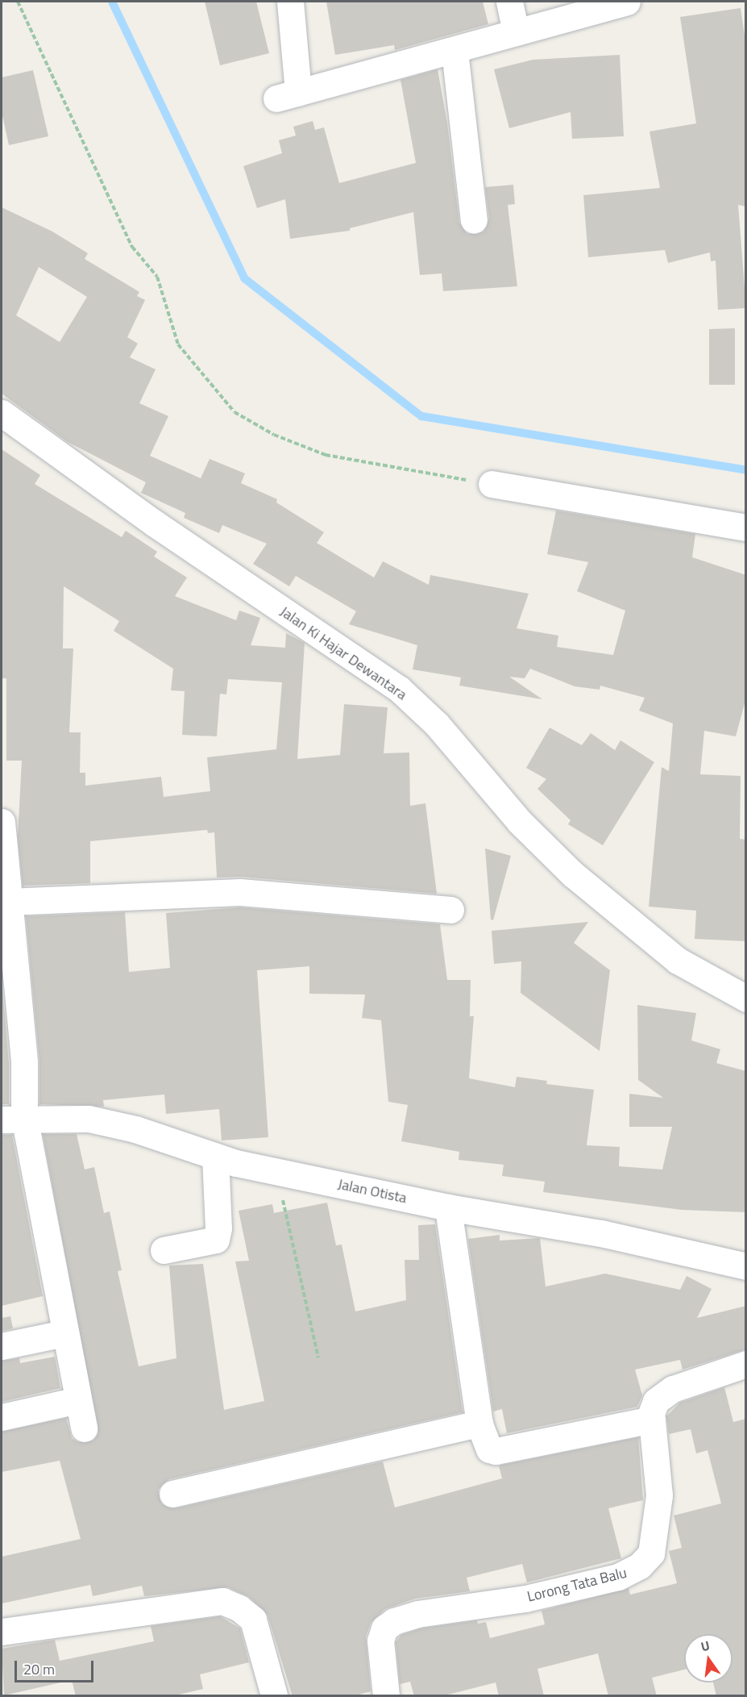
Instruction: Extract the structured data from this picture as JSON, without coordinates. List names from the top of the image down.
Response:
{
  "streets": {
    "street": ["Jalan Ki Hajar Dewantara", "Jalan Otista", "Lorong Tata Balu"]
  },
  "scale_bar": "20 m",
  "north": "top"
}
